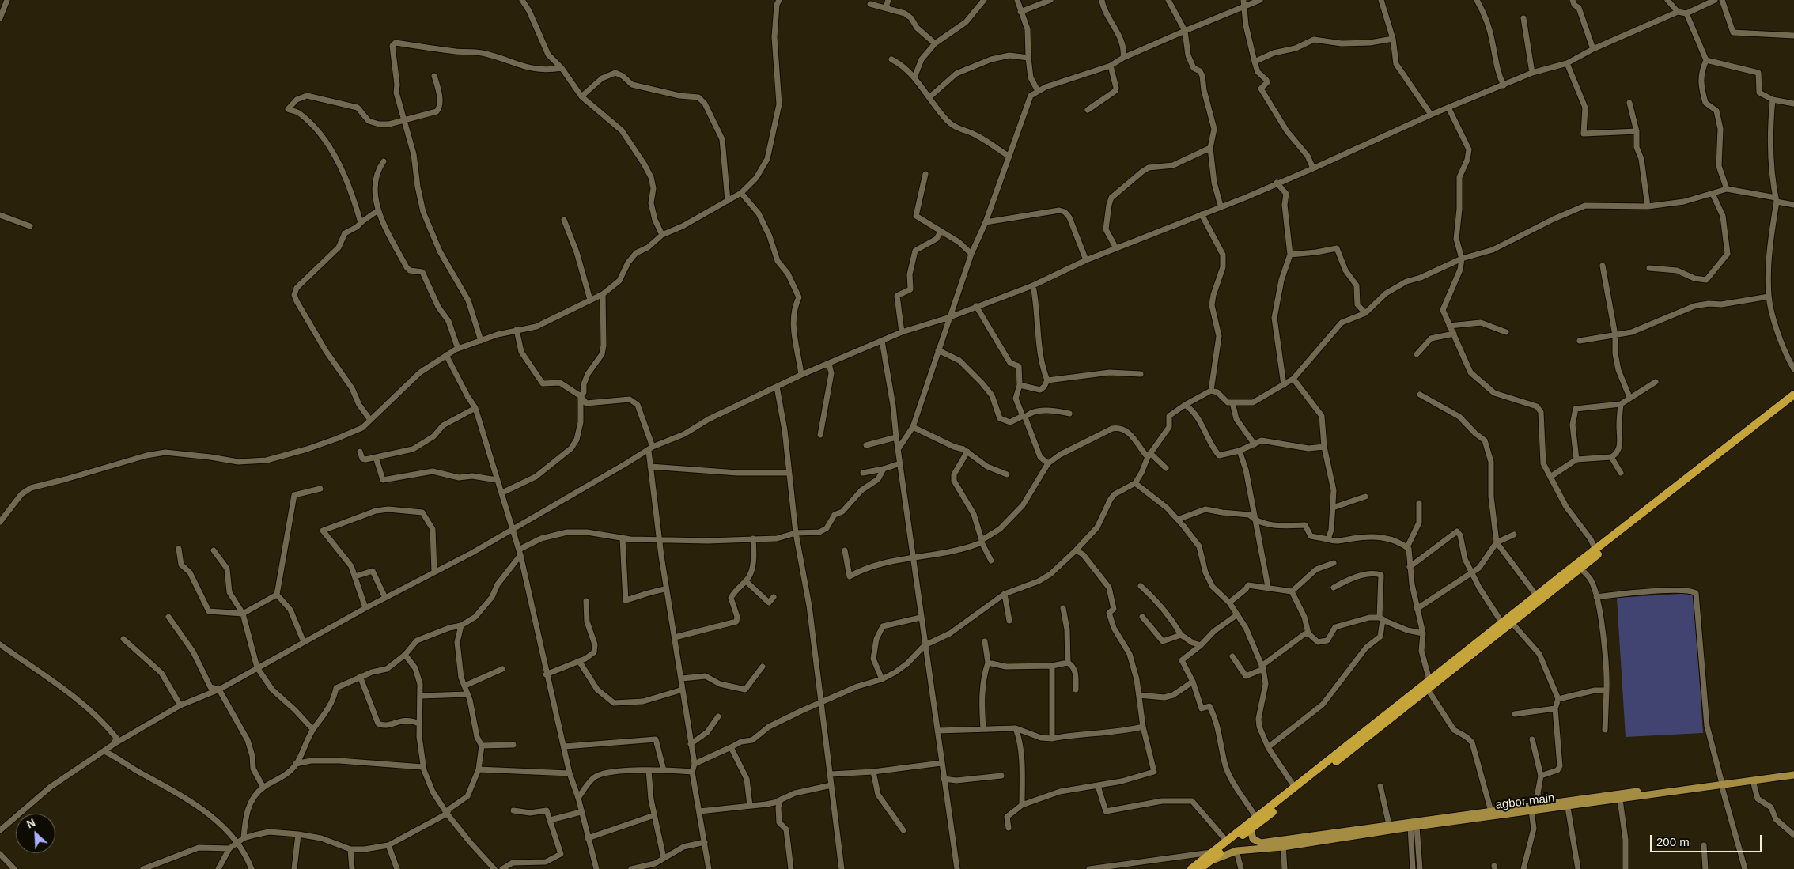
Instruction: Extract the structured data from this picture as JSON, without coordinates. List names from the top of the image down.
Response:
{
  "streets": {
    "main road": ["agbor main"]
  },
  "scale_bar": "200 m",
  "north": "top left"
}
